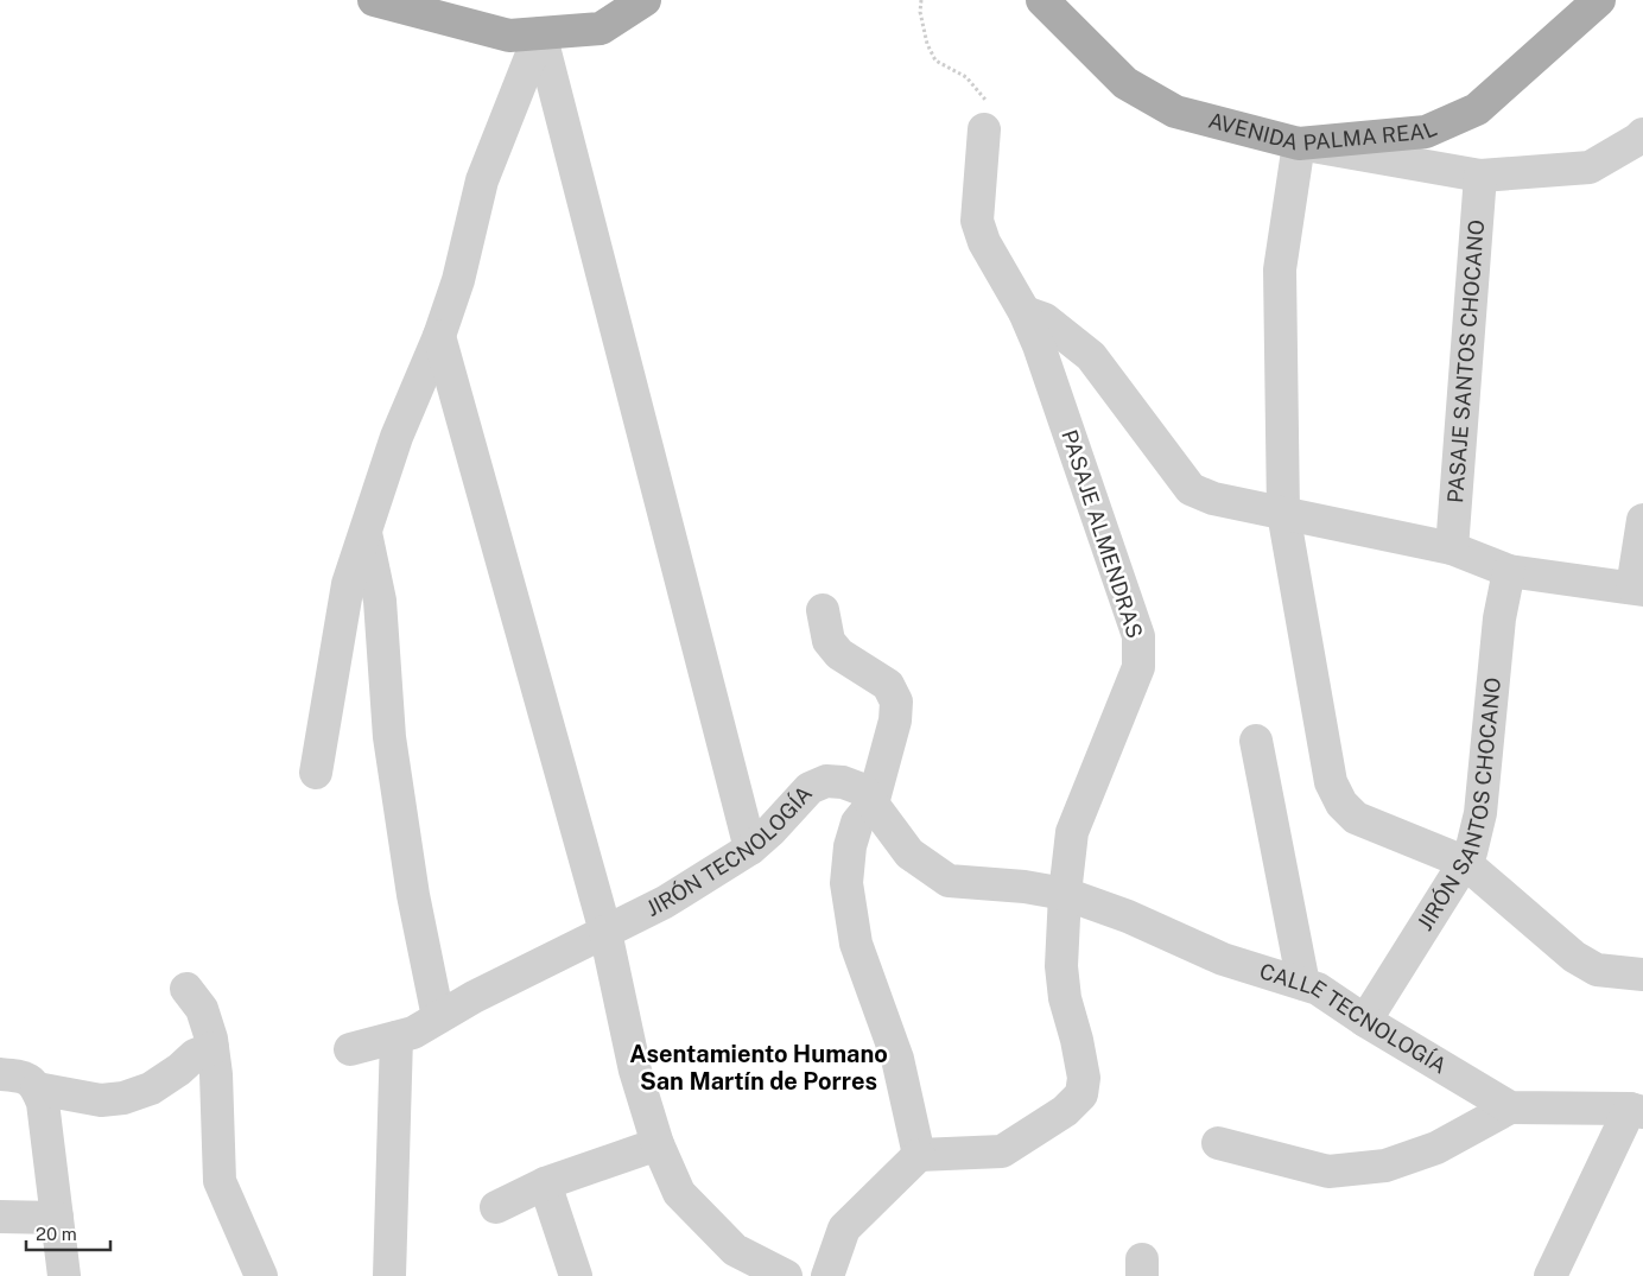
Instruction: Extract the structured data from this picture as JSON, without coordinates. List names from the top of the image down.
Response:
{
  "streets": {
    "main road": ["AVENIDA PALMA REAL"],
    "street": [
      "PASAJE SANTOS CHOCANO",
      "PASAJE ALMENDRAS",
      "JIRÓN SANTOS CHOCANO",
      "JIRÓN TECNOLOGÍA",
      "CALLE TECNOLOGÍA"
    ]
  },
  "crossings": [
    ["PASAJE ALMENDRAS", "JIRÓN TECNOLOGÍA"],
    ["PASAJE ALMENDRAS", "CALLE TECNOLOGÍA"],
    ["JIRÓN SANTOS CHOCANO", "CALLE TECNOLOGÍA"],
    ["JIRÓN TECNOLOGÍA", "CALLE TECNOLOGÍA"]
  ],
  "districts": ["Asentamiento Humano San Martín de Porres"],
  "scale_bar": "20 m"
}
